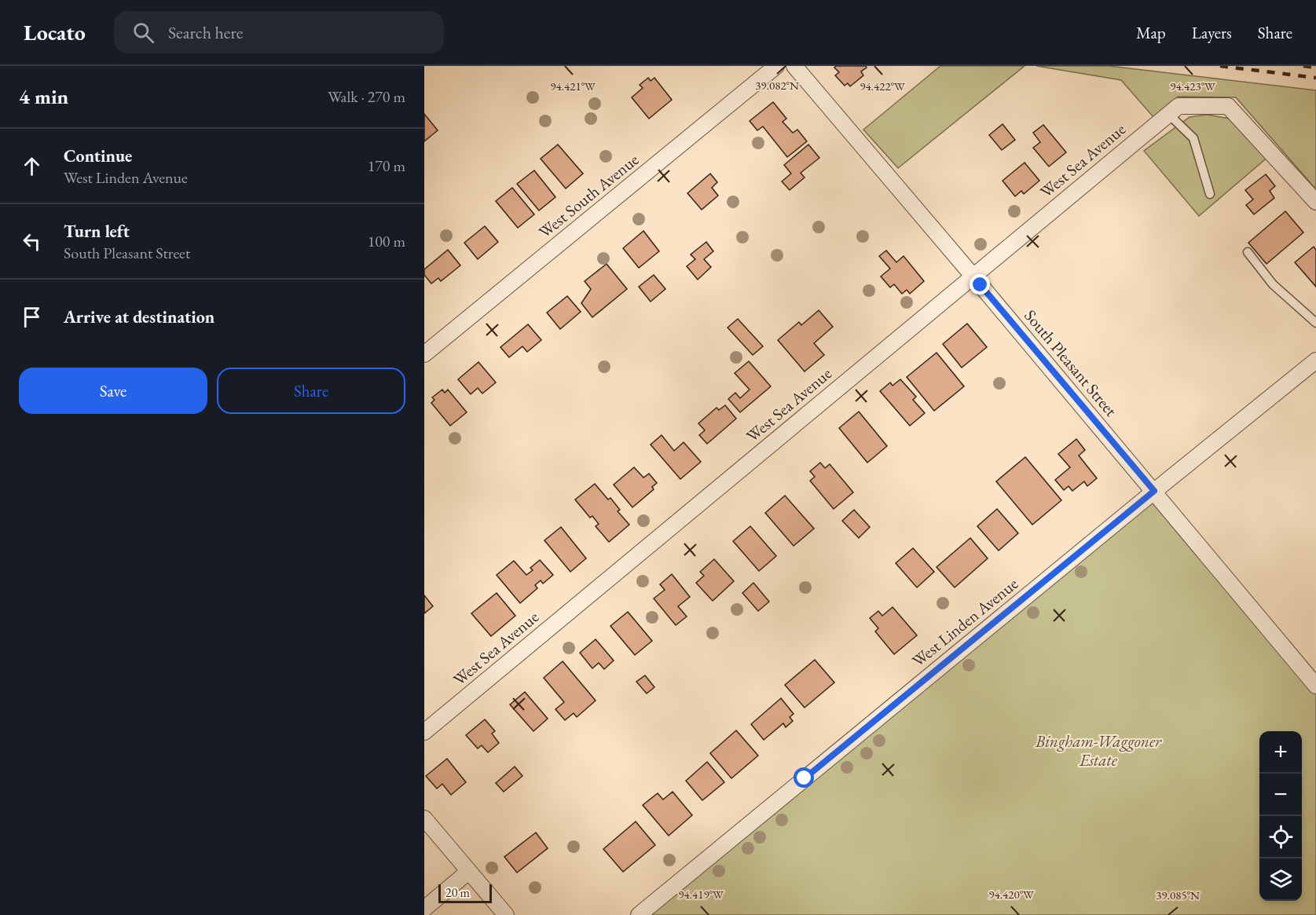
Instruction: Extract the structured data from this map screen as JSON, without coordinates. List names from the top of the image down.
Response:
{
  "streets": {
    "street": [
      "West Sea Avenue",
      "West South Avenue",
      "South Pleasant Street",
      "West Linden Avenue"
    ]
  },
  "crossings": [
    ["West Sea Avenue", "South Pleasant Street"],
    ["South Pleasant Street", "West Linden Avenue"]
  ],
  "parks": ["Bingham-Waggoner Estate"],
  "scale_bar": "20 m",
  "page": {
    "header": "Locato",
    "search": "Search here",
    "nav": ["Map", "Layers", "Share"],
    "heading": ["4 min", "Walk · 270 m"],
    "list": [
      ["Continue", "West Linden Avenue", "170 m"],
      ["Turn left", "South Pleasant Street", "100 m"],
      "Arrive at destination"
    ],
    "buttons": ["Save", "Share"],
    "map_buttons": ["+", "−"],
    "scale": "20 m"
  },
  "coordinates": [
    "39.082°N",
    "94.421°W",
    "94.422°W",
    "94.423°W",
    "94.419°W",
    "94.420°W",
    "39.085°N"
  ]
}
